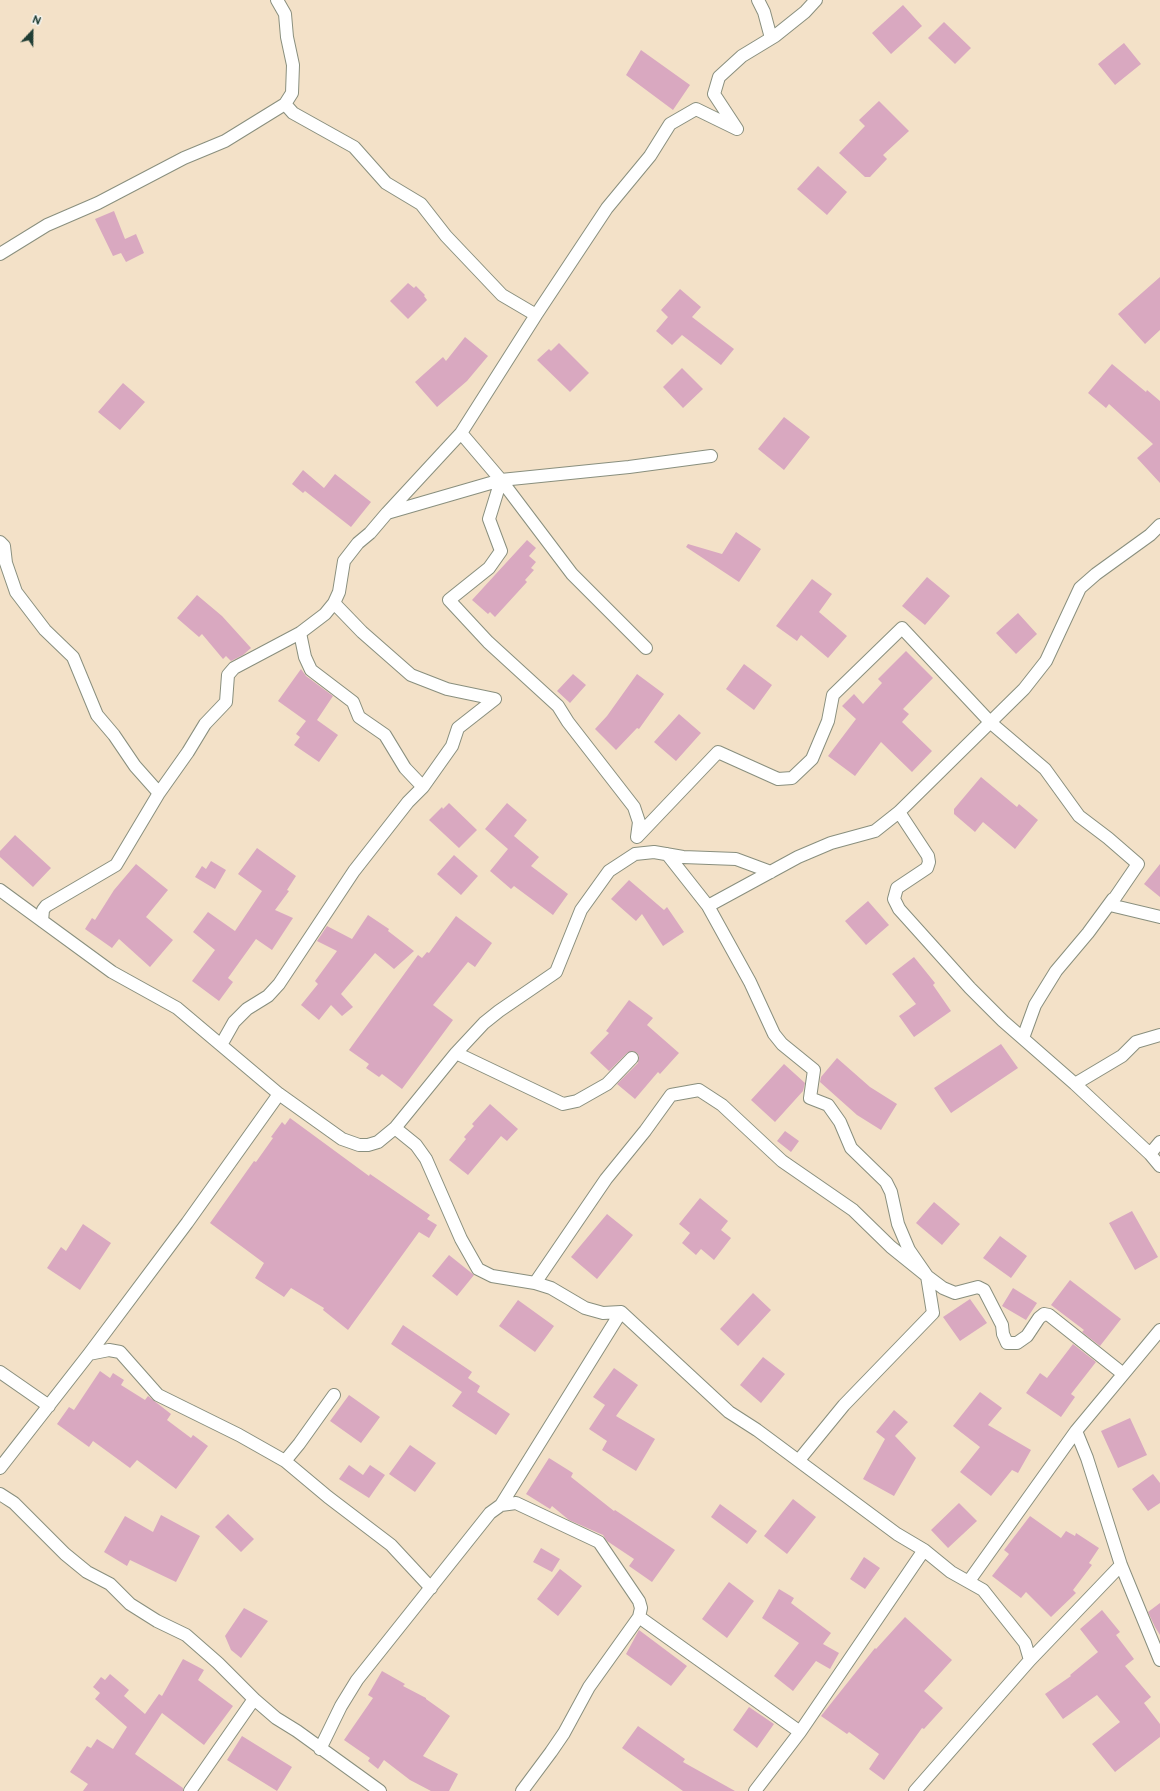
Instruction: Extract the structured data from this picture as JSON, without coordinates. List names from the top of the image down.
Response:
{
  "north": "top"
}
